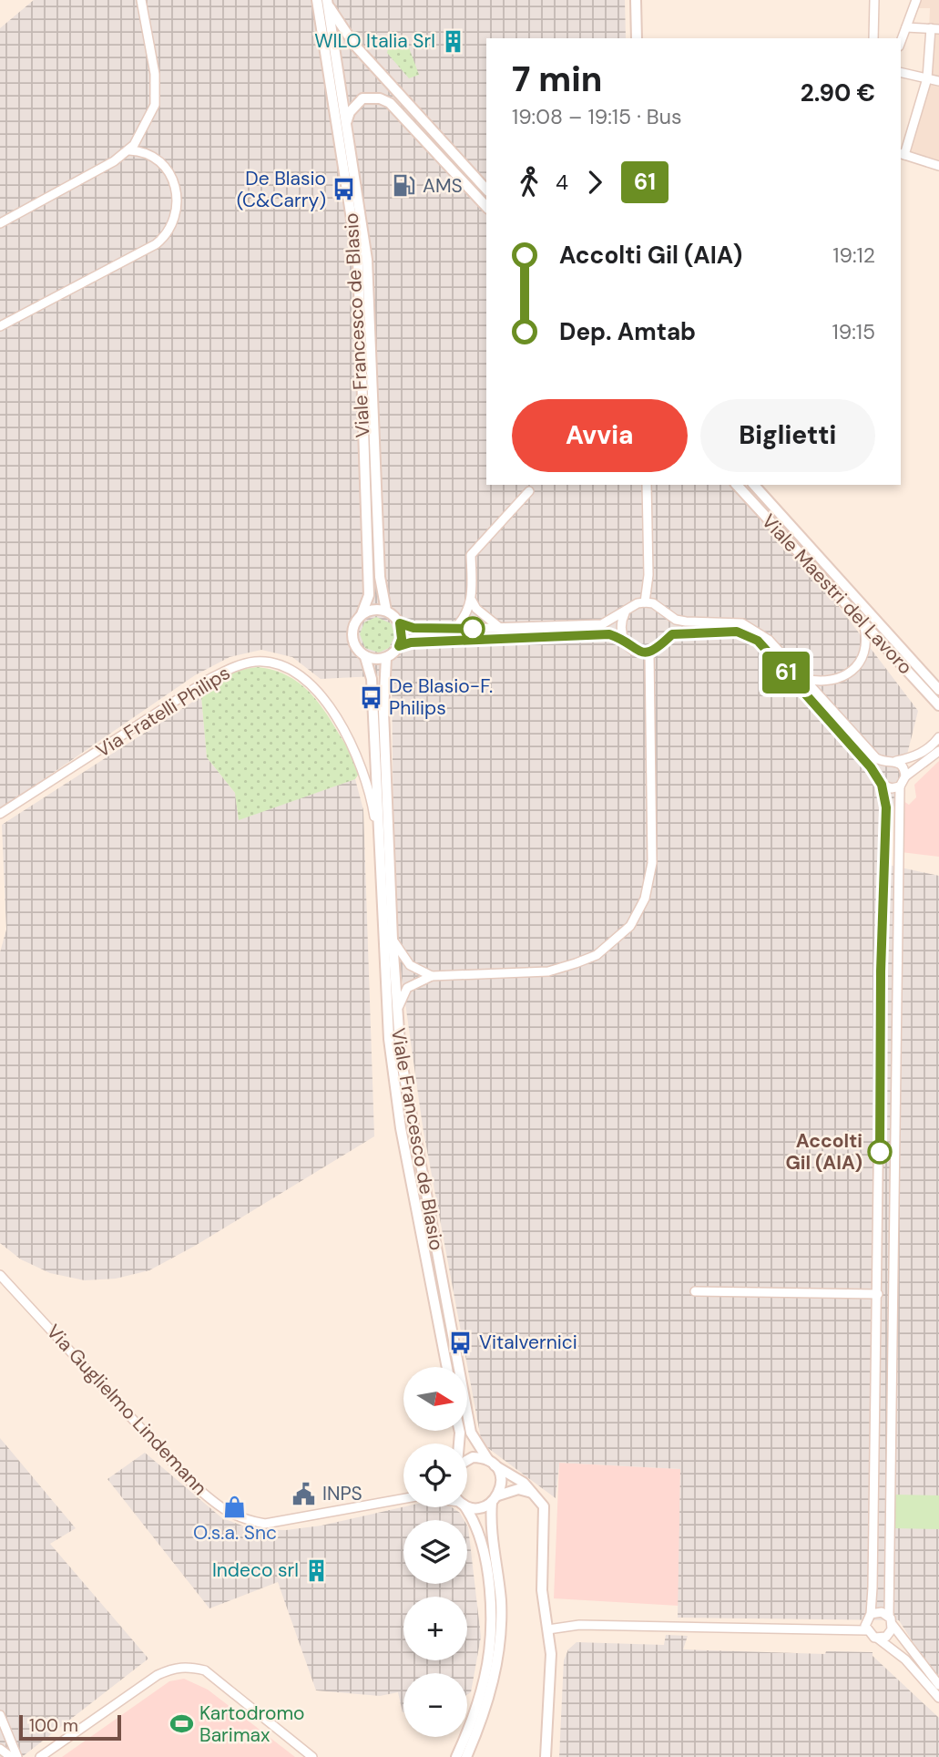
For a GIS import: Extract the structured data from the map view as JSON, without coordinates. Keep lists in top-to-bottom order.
{
  "streets": {
    "street": [
      "Viale Francesco de Blasio",
      "Viale Maestri del Lavoro",
      "Via Fratelli Philips",
      "Via Guglielmo Lindemann"
    ]
  },
  "crossings": [
    ["Viale Francesco de Blasio", "Via Fratelli Philips"]
  ],
  "places": {
    "building": ["WILO Italia Srl", "Indeco srl"],
    "fuel station": ["AMS"],
    "bus stop": ["De Blasio (C&Carry)", "De Blasio-F. Philips", "Vitalvernici"],
    "other": ["Accolti Gil (AIA)"],
    "public building": ["INPS"],
    "shop": ["O.s.a. Snc"],
    "sports": ["Kartodromo Barimax"]
  },
  "lines": ["bus line 61"],
  "scale_bar": "100 m",
  "north": "right",
  "page": {
    "on_map": "61",
    "heading": ["7 min", "19:08 – 19:15 · Bus", "2.90 €"],
    "legs": ["4", "61"],
    "list": [
      {
        "name": "Accolti Gil (AIA)",
        "value": "19:12"
      },
      {
        "name": "Dep. Amtab",
        "value": "19:15"
      }
    ],
    "buttons": ["Avvia", "Biglietti"],
    "map_buttons": ["+", "−"],
    "scale": "100 m"
  }
}
